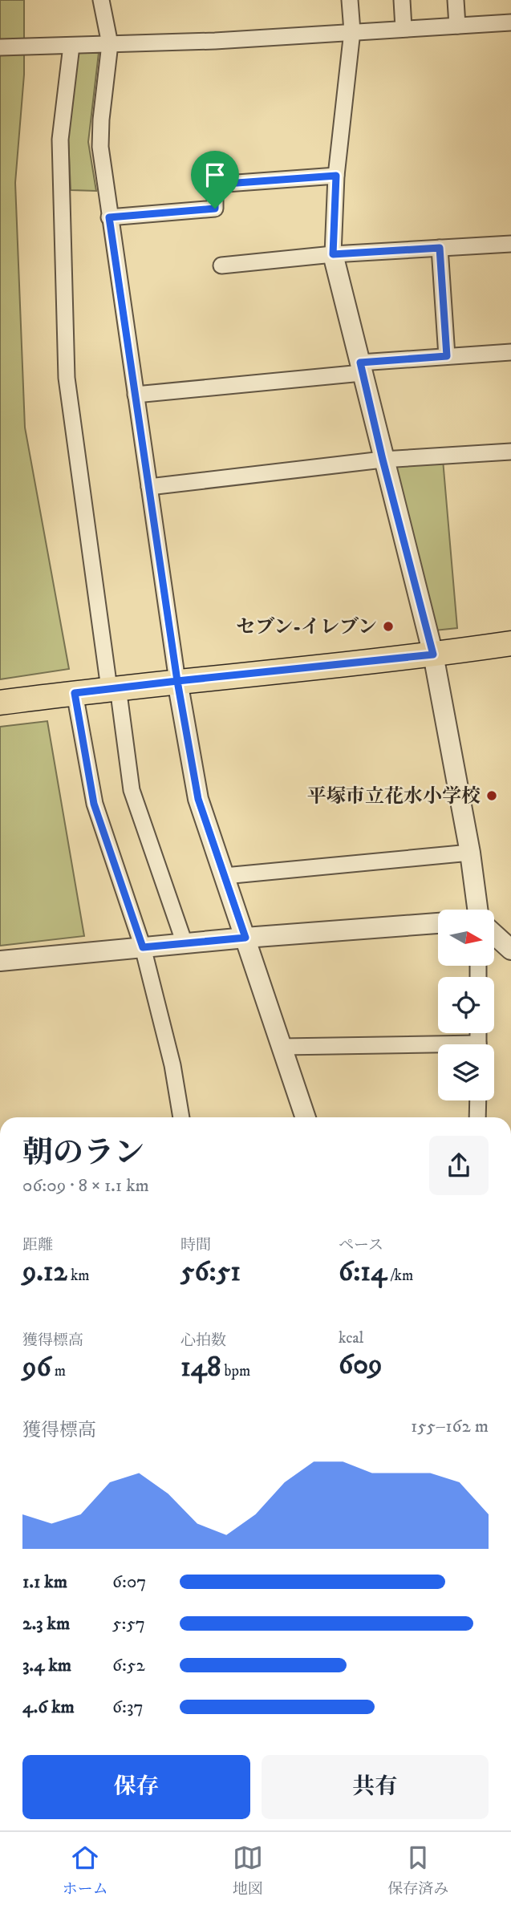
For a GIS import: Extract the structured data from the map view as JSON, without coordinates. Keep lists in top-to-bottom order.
{
  "places": ["セブン-イレブン", "平塚市立花水小学校"],
  "north": "right",
  "page": {
    "heading": ["朝のラン", "06:09 · 8 × 1.1 km"],
    "stats": [
      ["距離", "9.12 km"],
      ["時間", "56:51"],
      ["ペース", "6:14 /km"],
      ["獲得標高", "96 m"],
      ["心拍数", "148 bpm"],
      ["kcal", "609"]
    ],
    "chart": ["獲得標高", "155–162 m"],
    "list": [
      {
        "name": "1.1 km",
        "note": "6:07"
      },
      {
        "name": "2.3 km",
        "note": "5:57"
      },
      {
        "name": "3.4 km",
        "note": "6:52"
      },
      {
        "name": "4.6 km",
        "note": "6:37"
      }
    ],
    "buttons": ["保存", "共有"],
    "tabs": ["ホーム", "地図", "保存済み"]
  }
}
